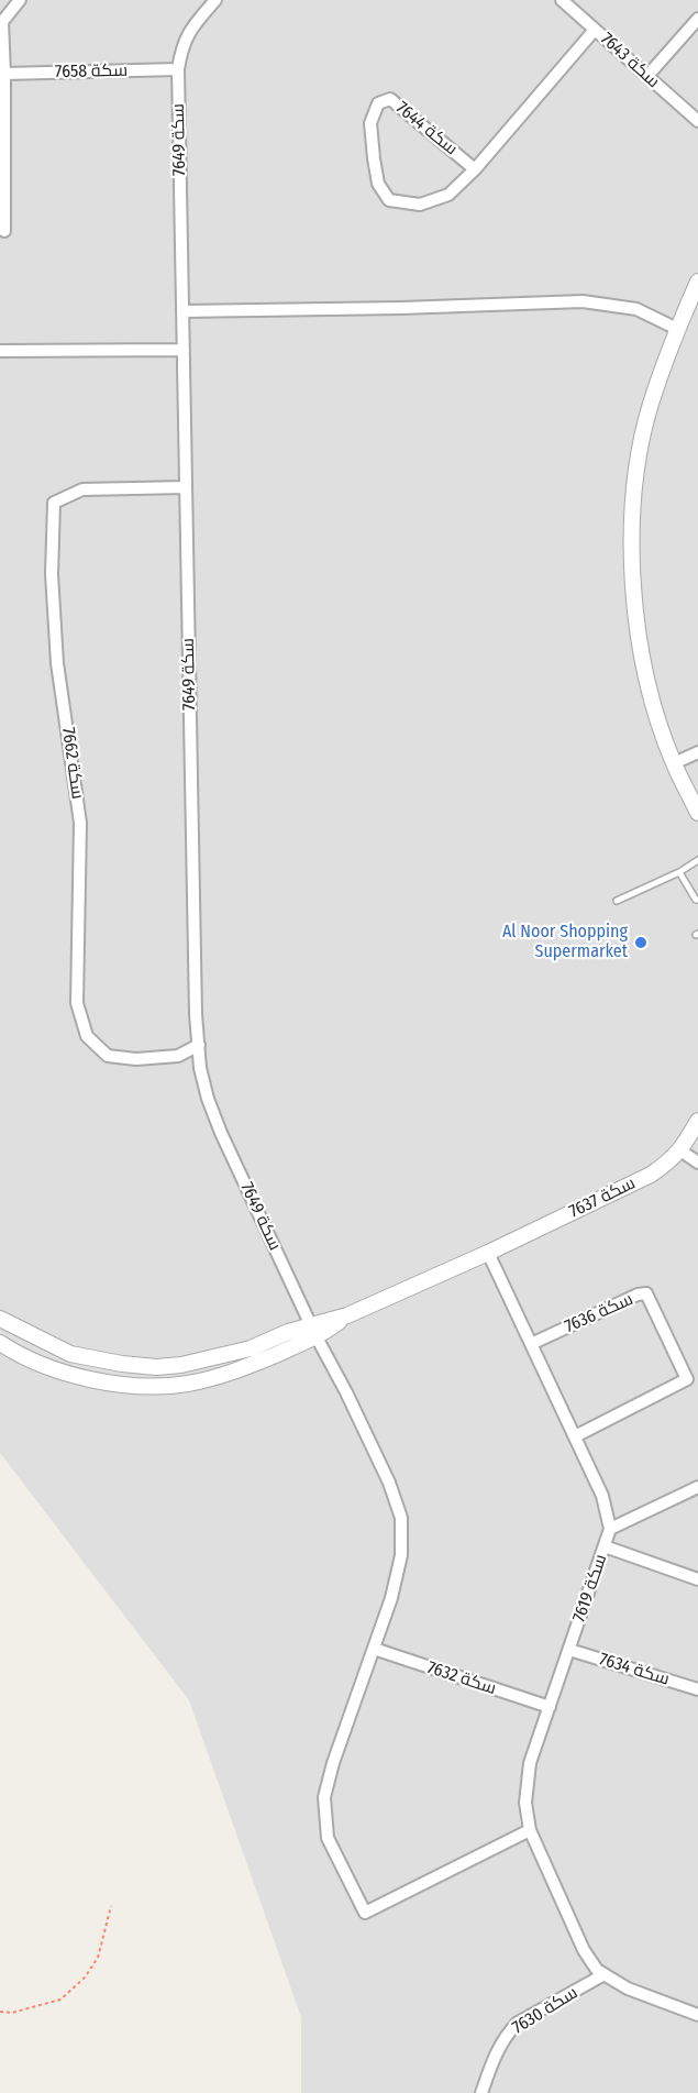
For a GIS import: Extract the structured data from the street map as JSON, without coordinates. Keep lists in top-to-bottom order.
{
  "streets": {
    "street": [
      "سكة 7643",
      "سكة 7658",
      "سكة 7644",
      "سكة 7649",
      "سكة 7662",
      "سكة 7637",
      "سكة 7636",
      "سكة 7619",
      "سكة 7634",
      "سكة 7632",
      "سكة 7630"
    ]
  },
  "crossings": [
    ["سكة 7643", "سكة 7644"],
    ["سكة 7658", "سكة 7649"],
    ["سكة 7649", "سكة 7662"],
    ["سكة 7649", "سكة 7619"],
    ["سكة 7649", "سكة 7632"],
    ["سكة 7619", "سكة 7634"],
    ["سكة 7619", "سكة 7632"],
    ["سكة 7619", "سكة 7630"]
  ],
  "places": ["Al Noor Shopping Supermarket"]
}
